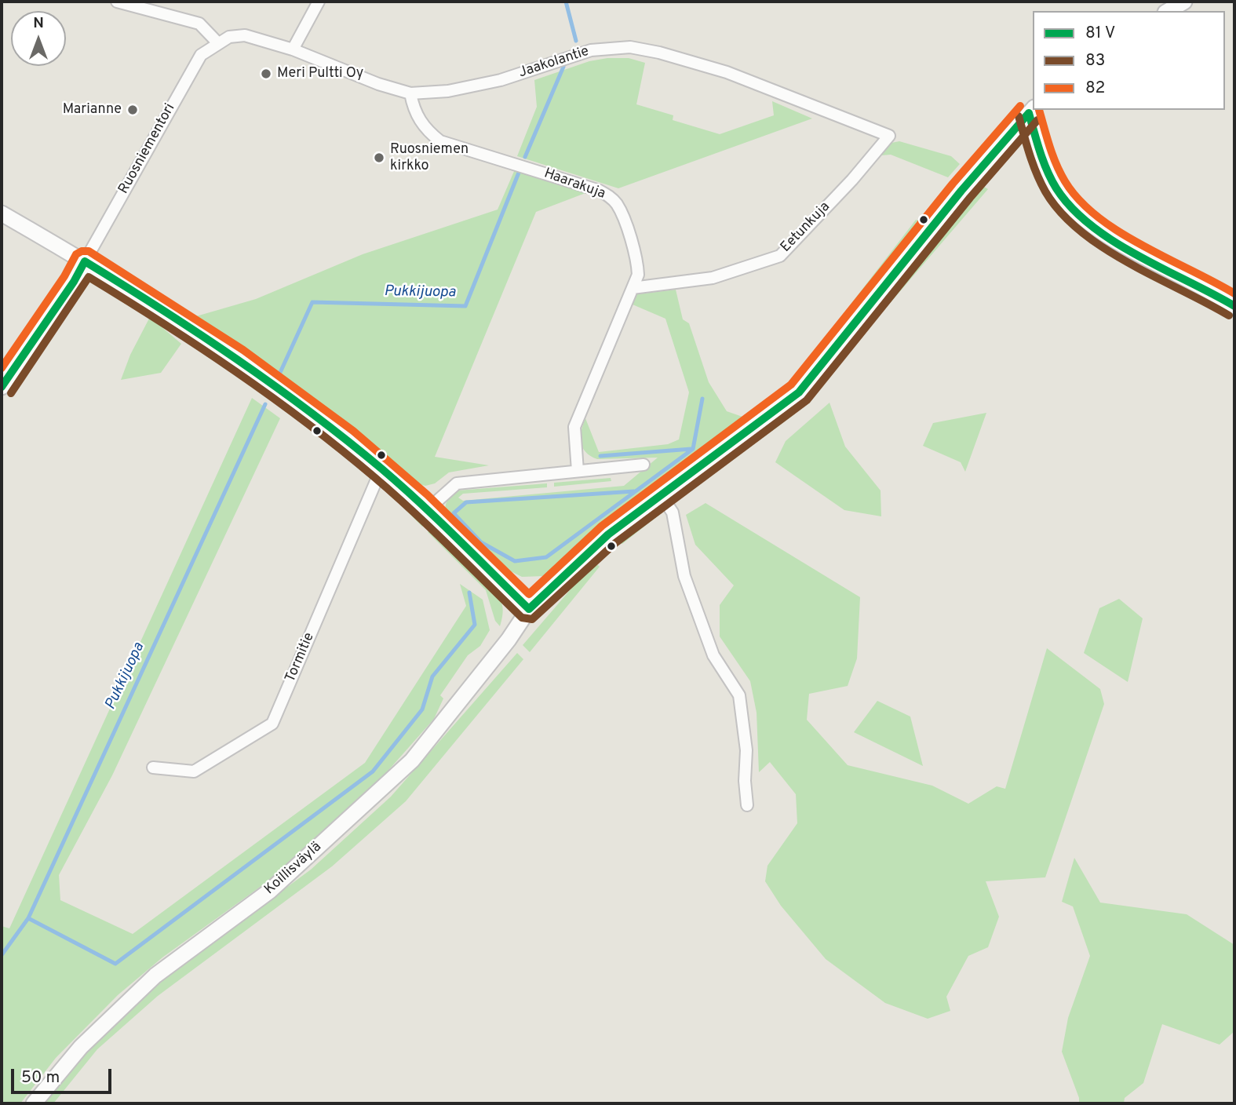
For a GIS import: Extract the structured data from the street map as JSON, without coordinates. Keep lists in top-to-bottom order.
{
  "streets": {
    "street": [
      "Jaakolantie",
      "Ruosniementori",
      "Haarakuja",
      "Eetunkuja",
      "Tormitie",
      "Koillisväylä"
    ]
  },
  "crossings": [
    ["Jaakolantie", "Ruosniementori"],
    ["Jaakolantie", "Haarakuja"],
    ["Jaakolantie", "Eetunkuja"],
    ["Haarakuja", "Eetunkuja"]
  ],
  "water": ["Pukkijuopa"],
  "places": ["Meri Pultti Oy", "Marianne", "Ruosniemen kirkko"],
  "lines": ["transit line 82", "transit line 83"],
  "legend": ["81 V", "83", "82"],
  "scale_bar": "50 m",
  "north": "top"
}
